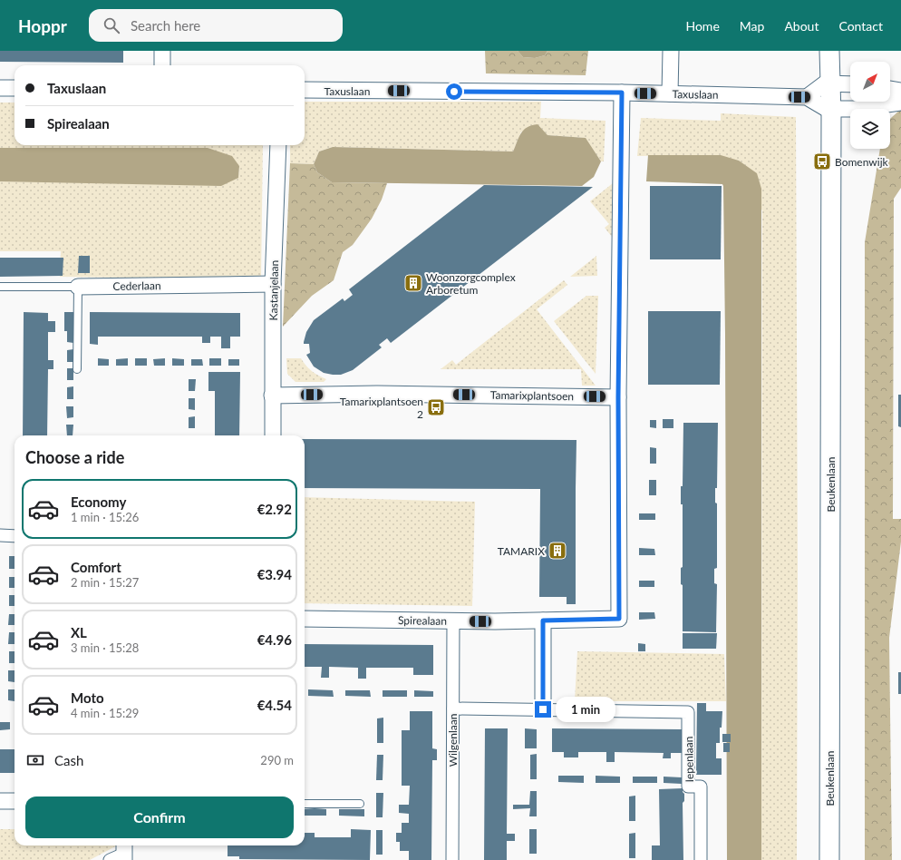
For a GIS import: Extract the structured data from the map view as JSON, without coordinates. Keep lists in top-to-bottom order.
{
  "streets": {
    "street": [
      "Taxuslaan",
      "Cederlaan",
      "Kastanjelaan",
      "Tamarixplantsoen",
      "Beukenlaan",
      "Spirealaan",
      "Wilgenlaan",
      "Iepenlaan"
    ]
  },
  "crossings": [
    ["Taxuslaan", "Beukenlaan"],
    ["Cederlaan", "Kastanjelaan"],
    ["Kastanjelaan", "Tamarixplantsoen"],
    ["Tamarixplantsoen", "Spirealaan"],
    ["Spirealaan", "Wilgenlaan"]
  ],
  "places": {
    "bus stop": ["Bomenwijk", "Tamarixplantsoen 2"],
    "building": ["Woonzorgcomplex Arboretum", "TAMARIX"]
  },
  "north": "top right",
  "page": {
    "header": "Hoppr",
    "search": "Search here",
    "nav": [
      "Home",
      "Map",
      "About",
      "Contact"
    ],
    "banner": ["Taxuslaan", "Spirealaan"],
    "heading": "Choose a ride",
    "list": [
      {
        "name": "Economy",
        "note": "1 min · 15:26",
        "value": "€2.92"
      },
      {
        "name": "Comfort",
        "note": "2 min · 15:27",
        "value": "€3.94"
      },
      {
        "name": "XL",
        "note": "3 min · 15:28",
        "value": "€4.96"
      },
      {
        "name": "Moto",
        "note": "4 min · 15:29",
        "value": "€4.54"
      }
    ],
    "bubble": "1 min",
    "pay": ["Cash", "290 m"],
    "buttons": "Confirm"
  }
}
